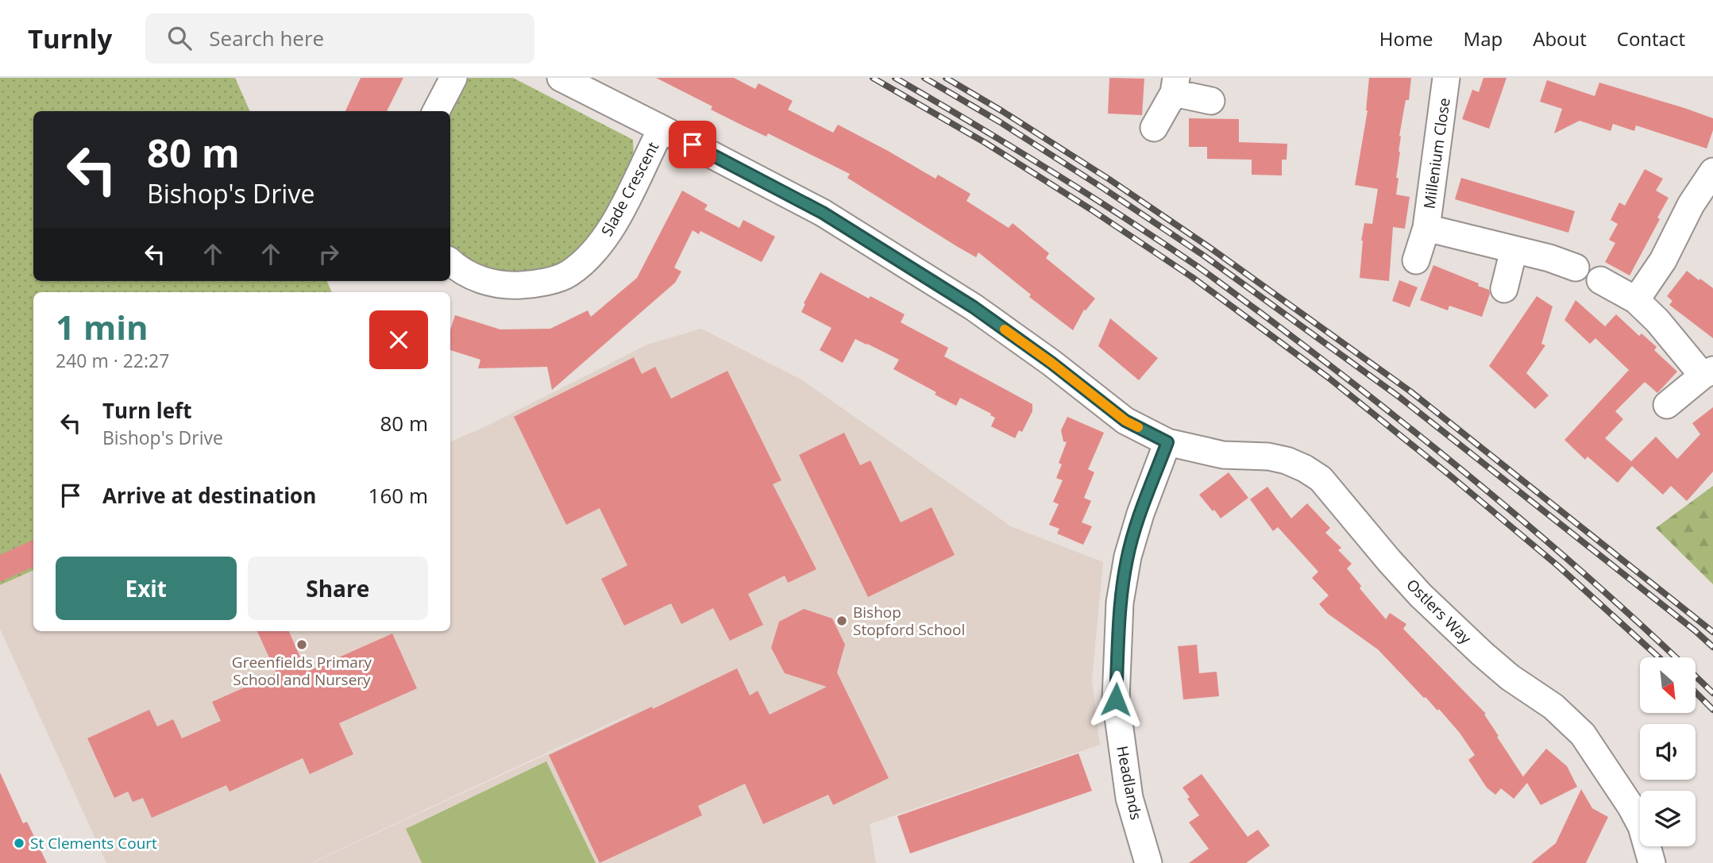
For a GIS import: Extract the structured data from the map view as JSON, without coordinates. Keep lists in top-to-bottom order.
{
  "streets": {
    "street": [
      "Millenium Close",
      "Slade Crescent",
      "Ostlers Way",
      "Headlands"
    ]
  },
  "crossings": [
    ["Slade Crescent", "Ostlers Way"],
    ["Ostlers Way", "Headlands"]
  ],
  "places": ["Bishop Stopford School", "Greenfields Primary School and Nursery", "St Clements Court"],
  "north": "bottom right",
  "page": {
    "header": "Turnly",
    "search": "Search here",
    "nav": [
      "Home",
      "Map",
      "About",
      "Contact"
    ],
    "turn": ["80 m", "Bishop's Drive"],
    "heading": ["1 min", "240 m · 22:27"],
    "list": [
      {
        "name": "Turn left",
        "note": "Bishop's Drive",
        "value": "80 m"
      },
      {
        "name": "Arrive at destination",
        "value": "160 m"
      }
    ],
    "buttons": ["Exit", "Share"]
  }
}
